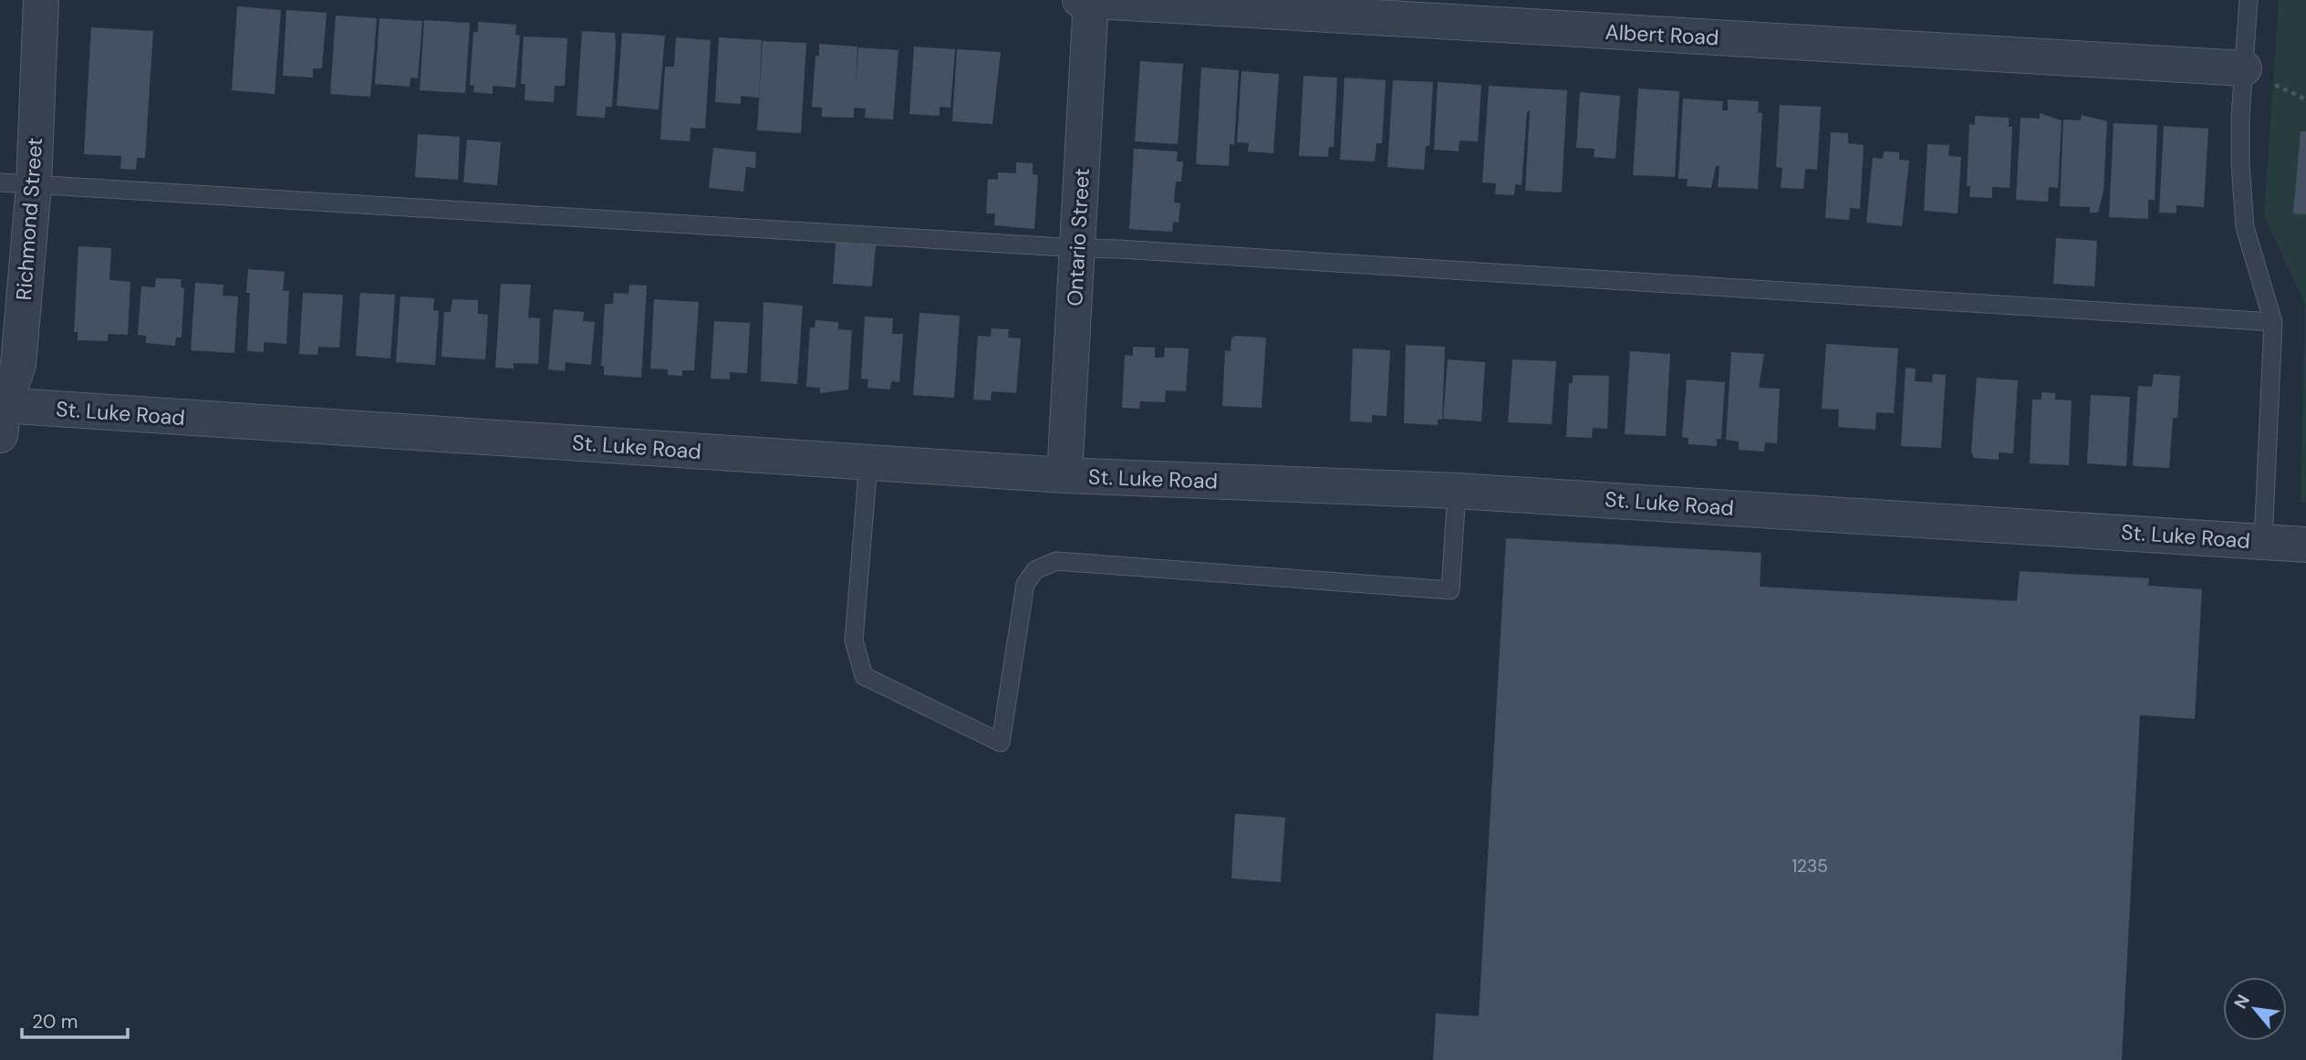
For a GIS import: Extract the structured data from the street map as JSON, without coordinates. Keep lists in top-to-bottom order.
{
  "streets": {
    "street": [
      "Albert Road",
      "Richmond Street",
      "Ontario Street",
      "St. Luke Road"
    ]
  },
  "crossings": [
    ["Albert Road", "Ontario Street"],
    ["Richmond Street", "St. Luke Road"],
    ["Ontario Street", "St. Luke Road"]
  ],
  "house_numbers": ["1235"],
  "scale_bar": "20 m",
  "north": "top left"
}
